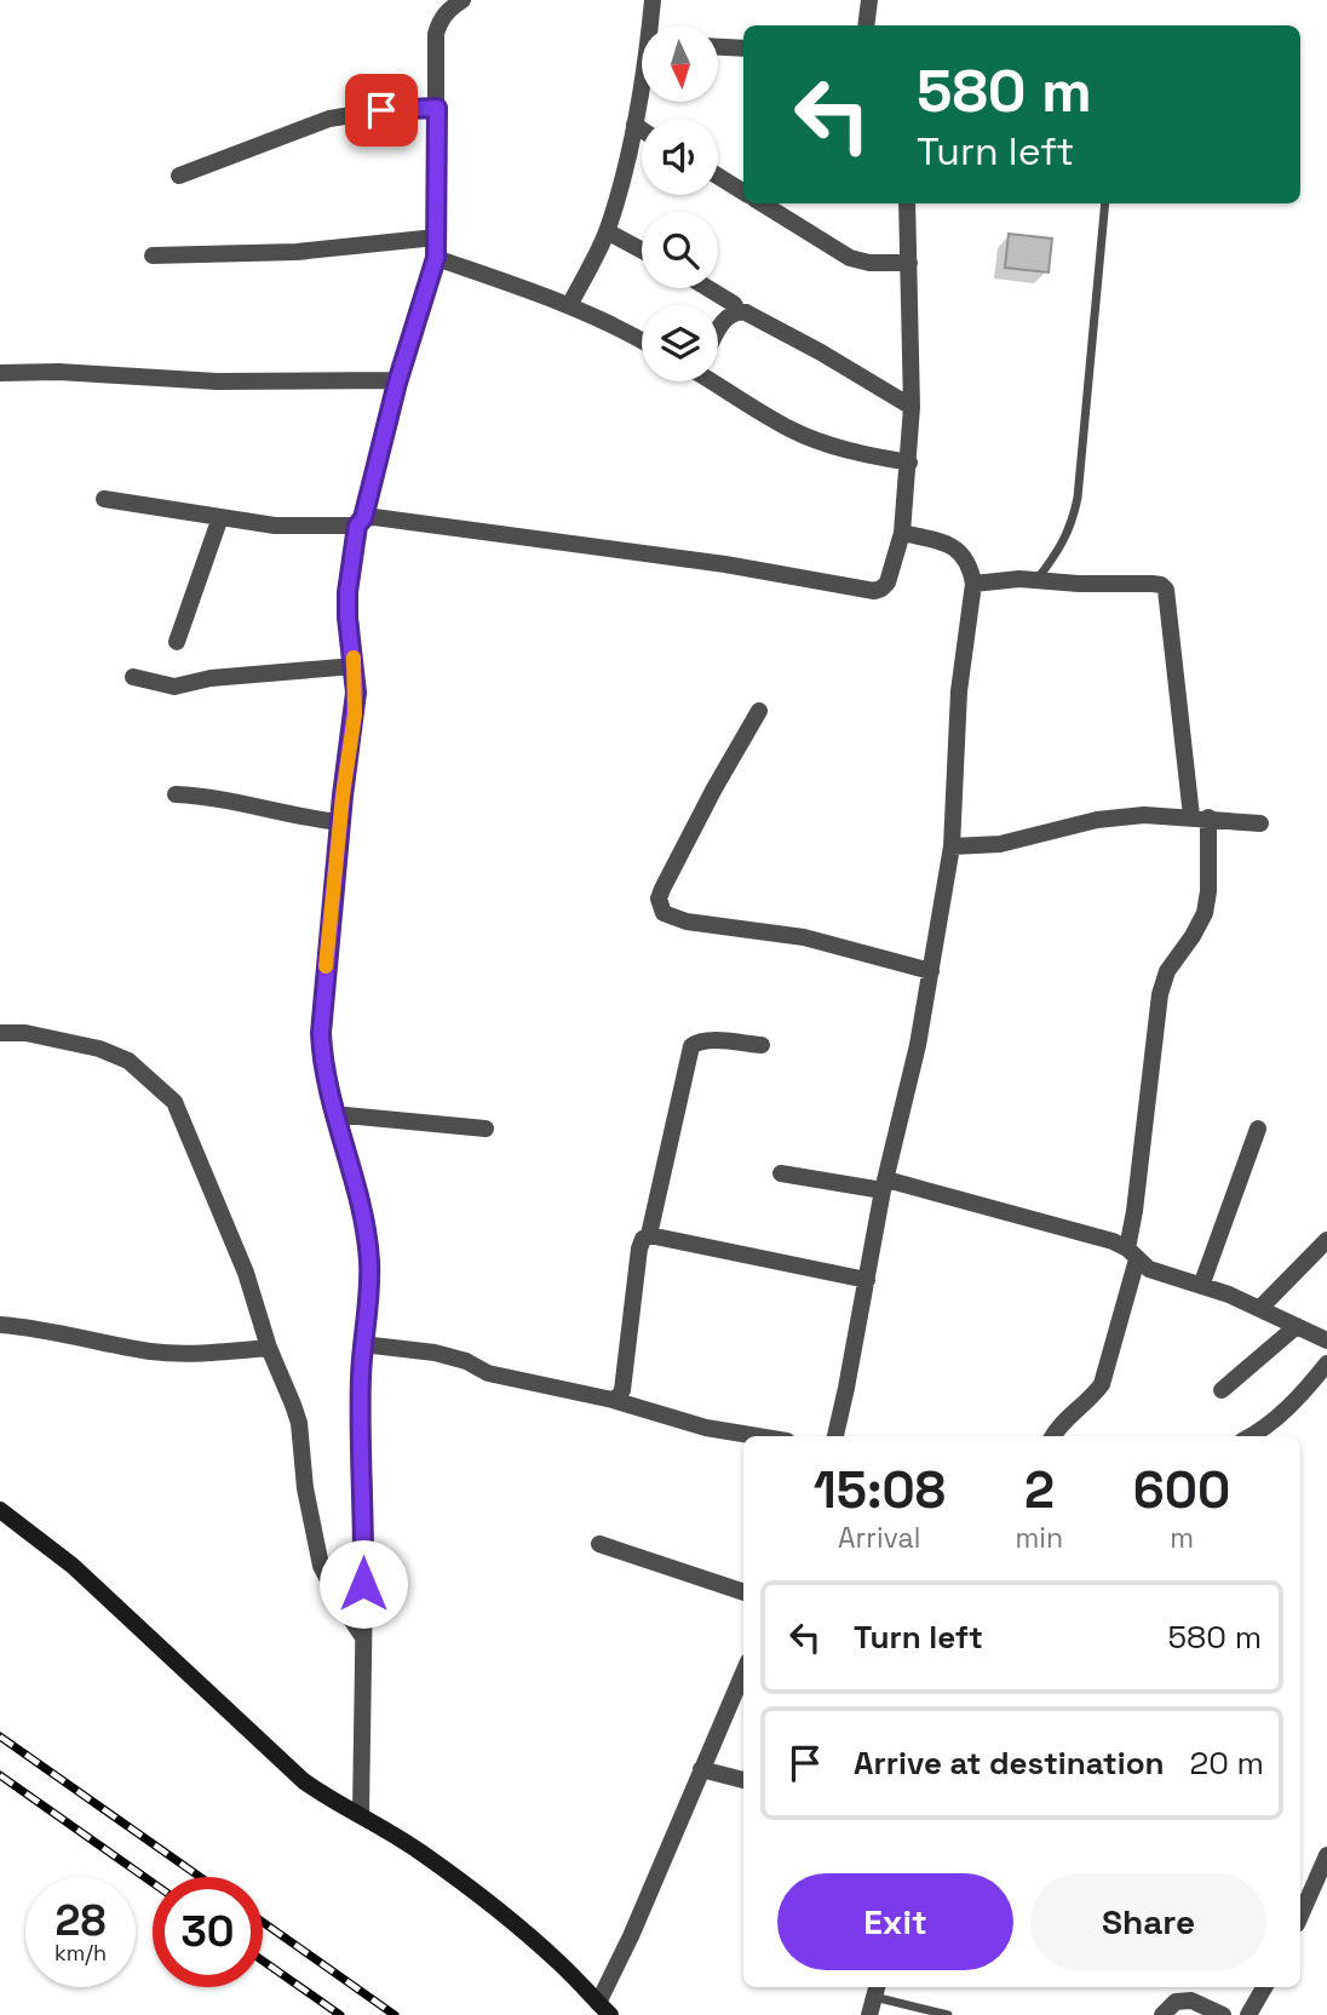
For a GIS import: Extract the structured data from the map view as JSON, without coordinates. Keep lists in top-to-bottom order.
{
  "north": "bottom",
  "page": {
    "turn": ["580 m", "Turn left"],
    "eta": [
      "15:08",
      "Arrival",
      "2",
      "min",
      "600",
      "m"
    ],
    "list": [
      {
        "name": "Turn left",
        "value": "580 m"
      },
      {
        "name": "Arrive at destination",
        "value": "20 m"
      }
    ],
    "buttons": ["Exit", "Share"],
    "speed": "28 km/h",
    "limit": "30"
  }
}
